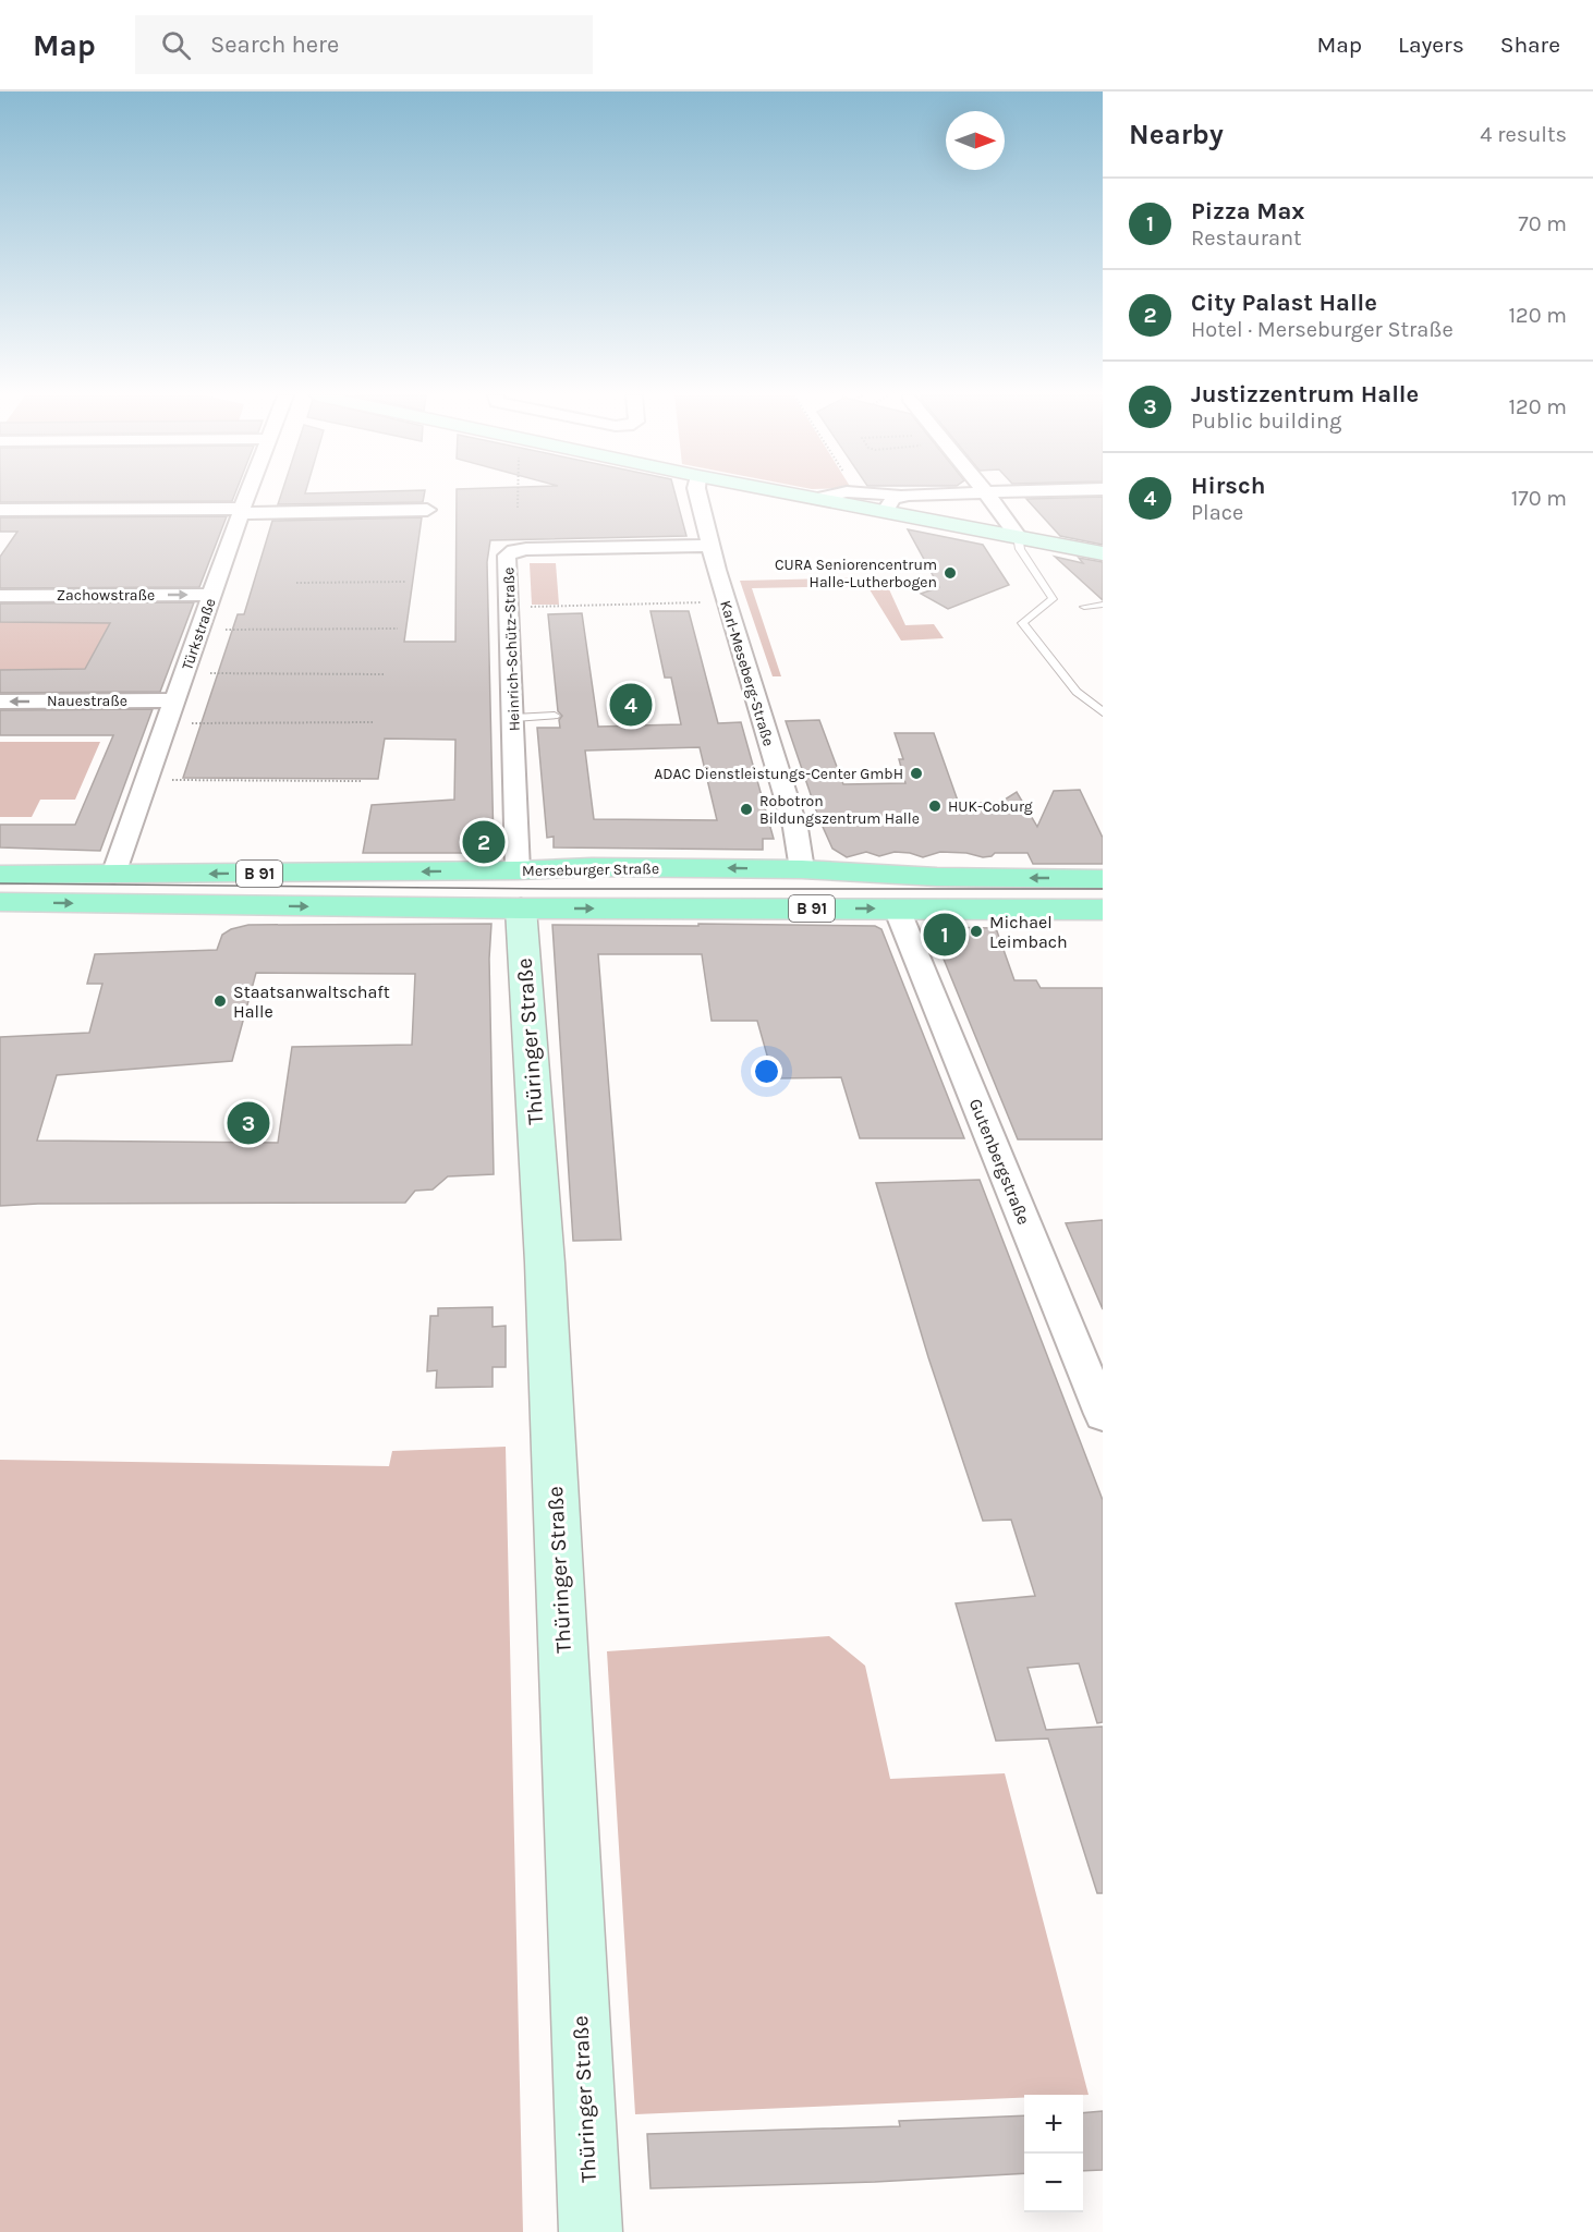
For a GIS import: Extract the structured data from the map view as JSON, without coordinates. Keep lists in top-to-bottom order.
{
  "streets": {
    "main road": ["Merseburger Straße", "B 91"],
    "street": [
      "Zachowstraße",
      "Türkstraße",
      "Heinrich-Schütz-Straße",
      "Karl-Meseberg-Straße",
      "Nauestraße",
      "Thüringer Straße",
      "Gutenbergstraße"
    ]
  },
  "crossings": [
    ["Zachowstraße", "Türkstraße"],
    ["Türkstraße", "Nauestraße"],
    ["Türkstraße", "Merseburger Straße"],
    ["Heinrich-Schütz-Straße", "Karl-Meseberg-Straße"],
    ["Heinrich-Schütz-Straße", "Merseburger Straße"],
    ["Karl-Meseberg-Straße", "Merseburger Straße"],
    ["B 91", "Thüringer Straße"],
    ["B 91", "Gutenbergstraße"]
  ],
  "places": [
    "CURA Seniorencentrum Halle-Lutherbogen",
    "ADAC Dienstleistungs-Center GmbH",
    "HUK-Coburg",
    "Robotron Bildungszentrum Halle",
    "Michael Leimbach",
    "Staatsanwaltschaft Halle"
  ],
  "north": "right",
  "page": {
    "header": "Map",
    "search": "Search here",
    "nav": ["Map", "Layers", "Share"],
    "heading": ["Nearby", "4 results"],
    "list": [
      {
        "mark": "1",
        "name": "Pizza Max",
        "note": "Restaurant",
        "value": "70 m"
      },
      {
        "mark": "2",
        "name": "City Palast Halle",
        "note": "Hotel · Merseburger Straße",
        "value": "120 m"
      },
      {
        "mark": "3",
        "name": "Justizzentrum Halle",
        "note": "Public building",
        "value": "120 m"
      },
      {
        "mark": "4",
        "name": "Hirsch",
        "note": "Place",
        "value": "170 m"
      }
    ],
    "pins": [
      "4",
      "2",
      "1",
      "3"
    ],
    "map_buttons": ["+", "−"]
  }
}
